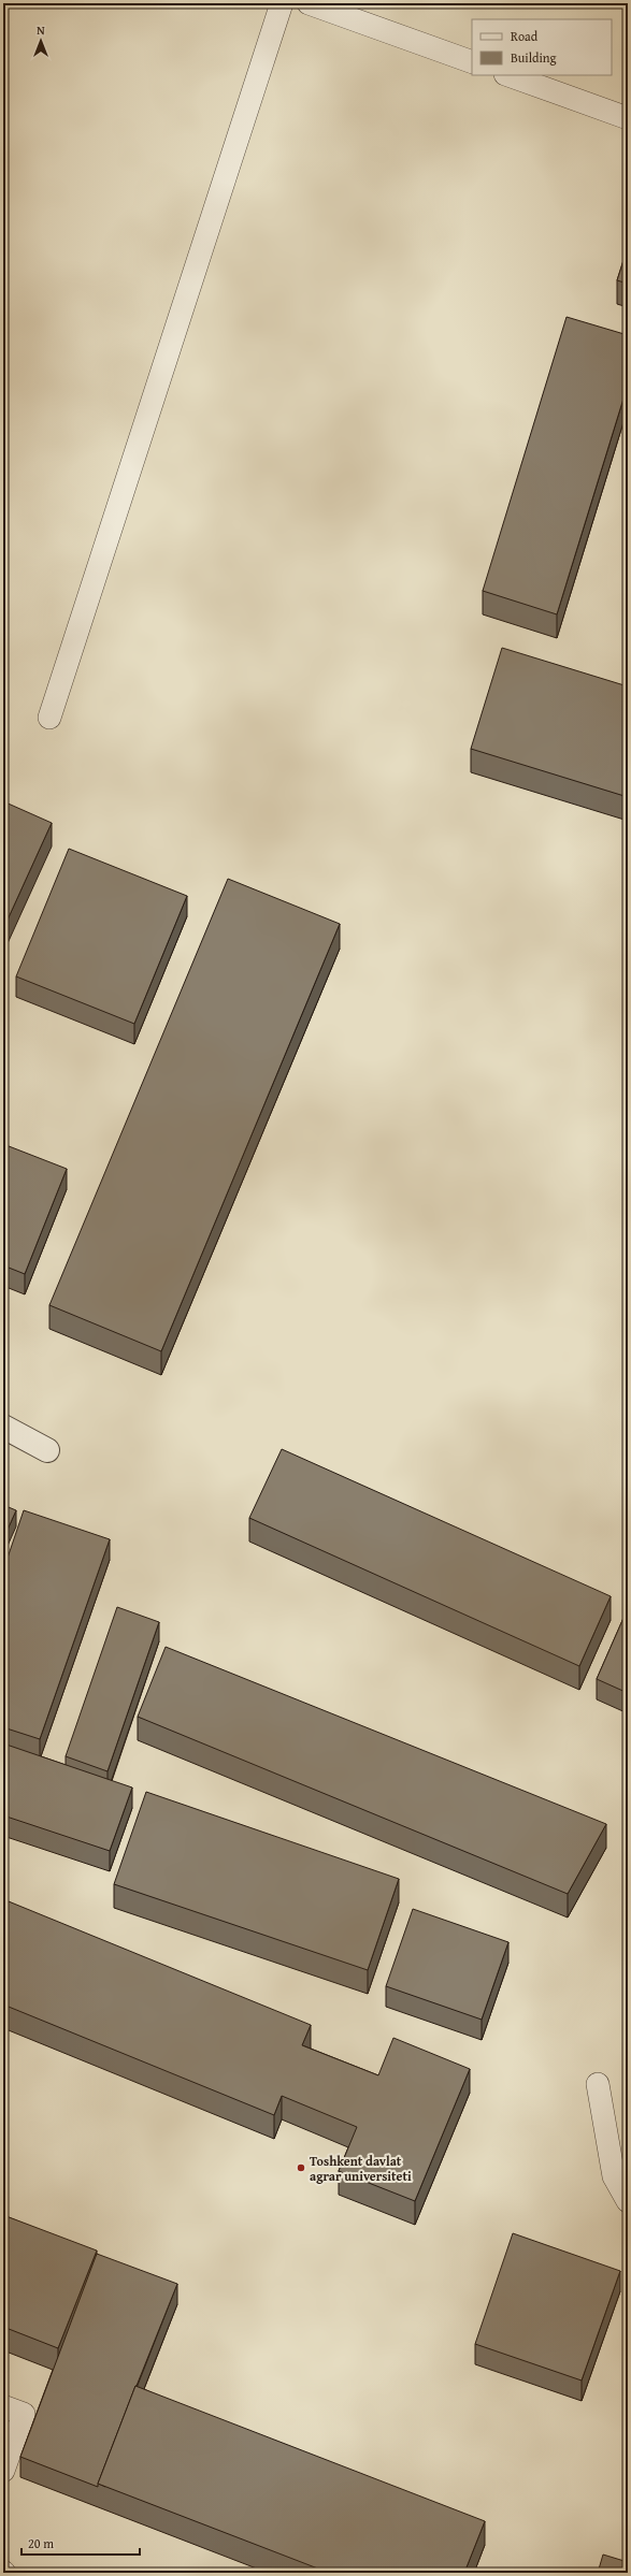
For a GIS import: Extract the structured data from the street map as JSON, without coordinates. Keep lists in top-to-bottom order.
{
  "places": ["Toshkent davlat agrar universiteti"],
  "legend": ["Road", "Building"],
  "scale_bar": "20 m",
  "north": "top"
}
